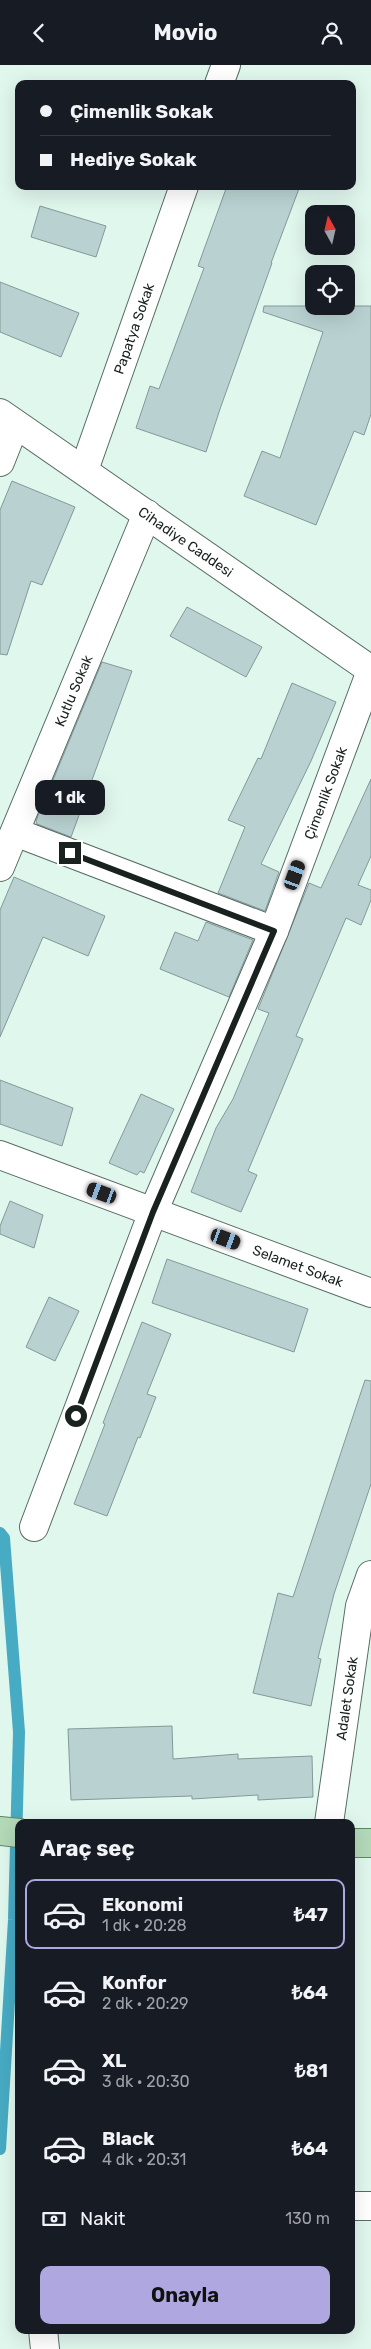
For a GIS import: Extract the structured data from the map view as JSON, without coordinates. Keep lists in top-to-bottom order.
{
  "streets": {
    "street": [
      "Papatya Sokak",
      "Cihadiye Caddesi",
      "Kutlu Sokak",
      "Çimenlik Sokak",
      "Selamet Sokak",
      "Adalet Sokak"
    ]
  },
  "crossings": [
    ["Papatya Sokak", "Cihadiye Caddesi"],
    ["Cihadiye Caddesi", "Kutlu Sokak"],
    ["Cihadiye Caddesi", "Çimenlik Sokak"],
    ["Çimenlik Sokak", "Selamet Sokak"]
  ],
  "north": "top",
  "page": {
    "header": "Movio",
    "banner": ["Çimenlik Sokak", "Hediye Sokak"],
    "bubble": "1 dk",
    "heading": "Araç seç",
    "list": [
      {
        "name": "Ekonomi",
        "note": "1 dk · 20:28",
        "value": "₺47"
      },
      {
        "name": "Konfor",
        "note": "2 dk · 20:29",
        "value": "₺64"
      },
      {
        "name": "XL",
        "note": "3 dk · 20:30",
        "value": "₺81"
      },
      {
        "name": "Black",
        "note": "4 dk · 20:31",
        "value": "₺64"
      }
    ],
    "pay": ["Nakit", "130 m"],
    "buttons": "Onayla"
  }
}
